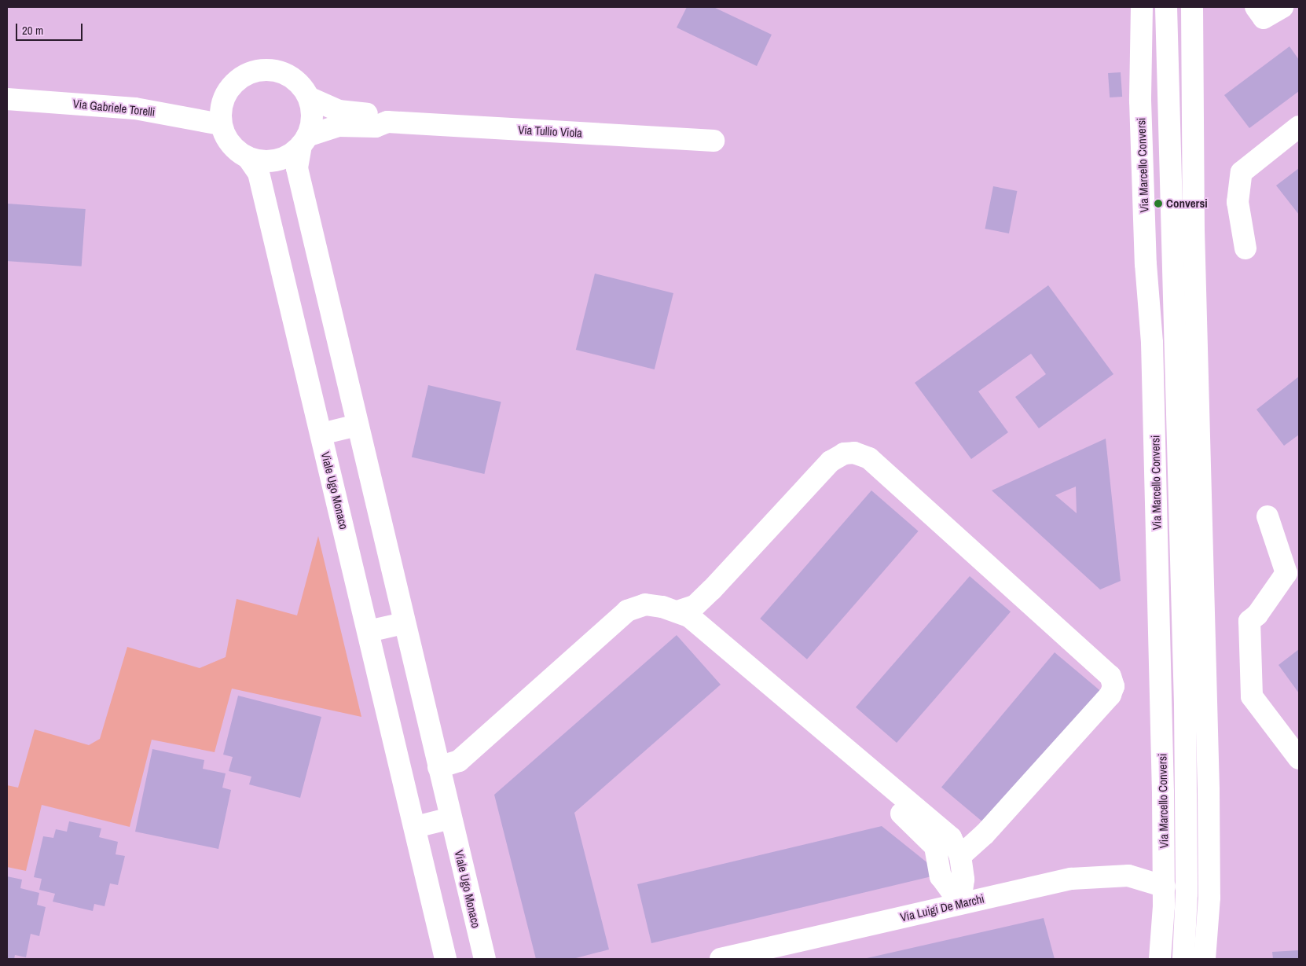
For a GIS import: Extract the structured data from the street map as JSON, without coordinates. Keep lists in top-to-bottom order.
{
  "streets": {
    "street": [
      "Via Gabriele Torelli",
      "Via Tullio Viola",
      "Via Marcello Conversi",
      "Viale Ugo Monaco",
      "Via Luigi De Marchi"
    ]
  },
  "crossings": [
    ["Via Gabriele Torelli", "Via Tullio Viola"],
    ["Via Gabriele Torelli", "Viale Ugo Monaco"],
    ["Via Tullio Viola", "Viale Ugo Monaco"],
    ["Via Marcello Conversi", "Via Luigi De Marchi"]
  ],
  "places": ["Conversi"],
  "scale_bar": "20 m"
}
